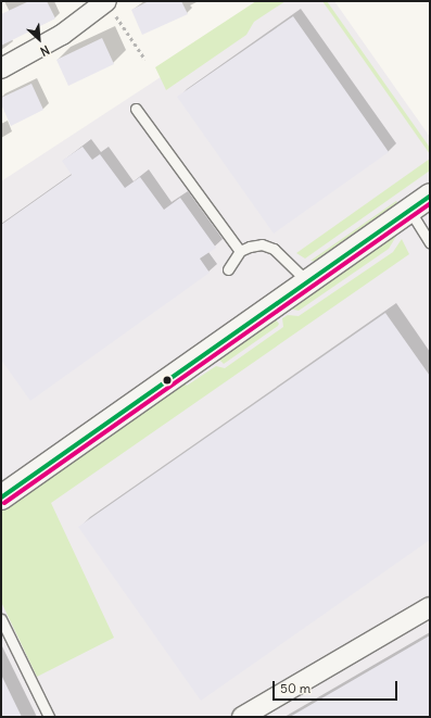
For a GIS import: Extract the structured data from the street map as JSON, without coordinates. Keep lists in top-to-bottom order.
{
  "scale_bar": "50 m",
  "north": "bottom right"
}
